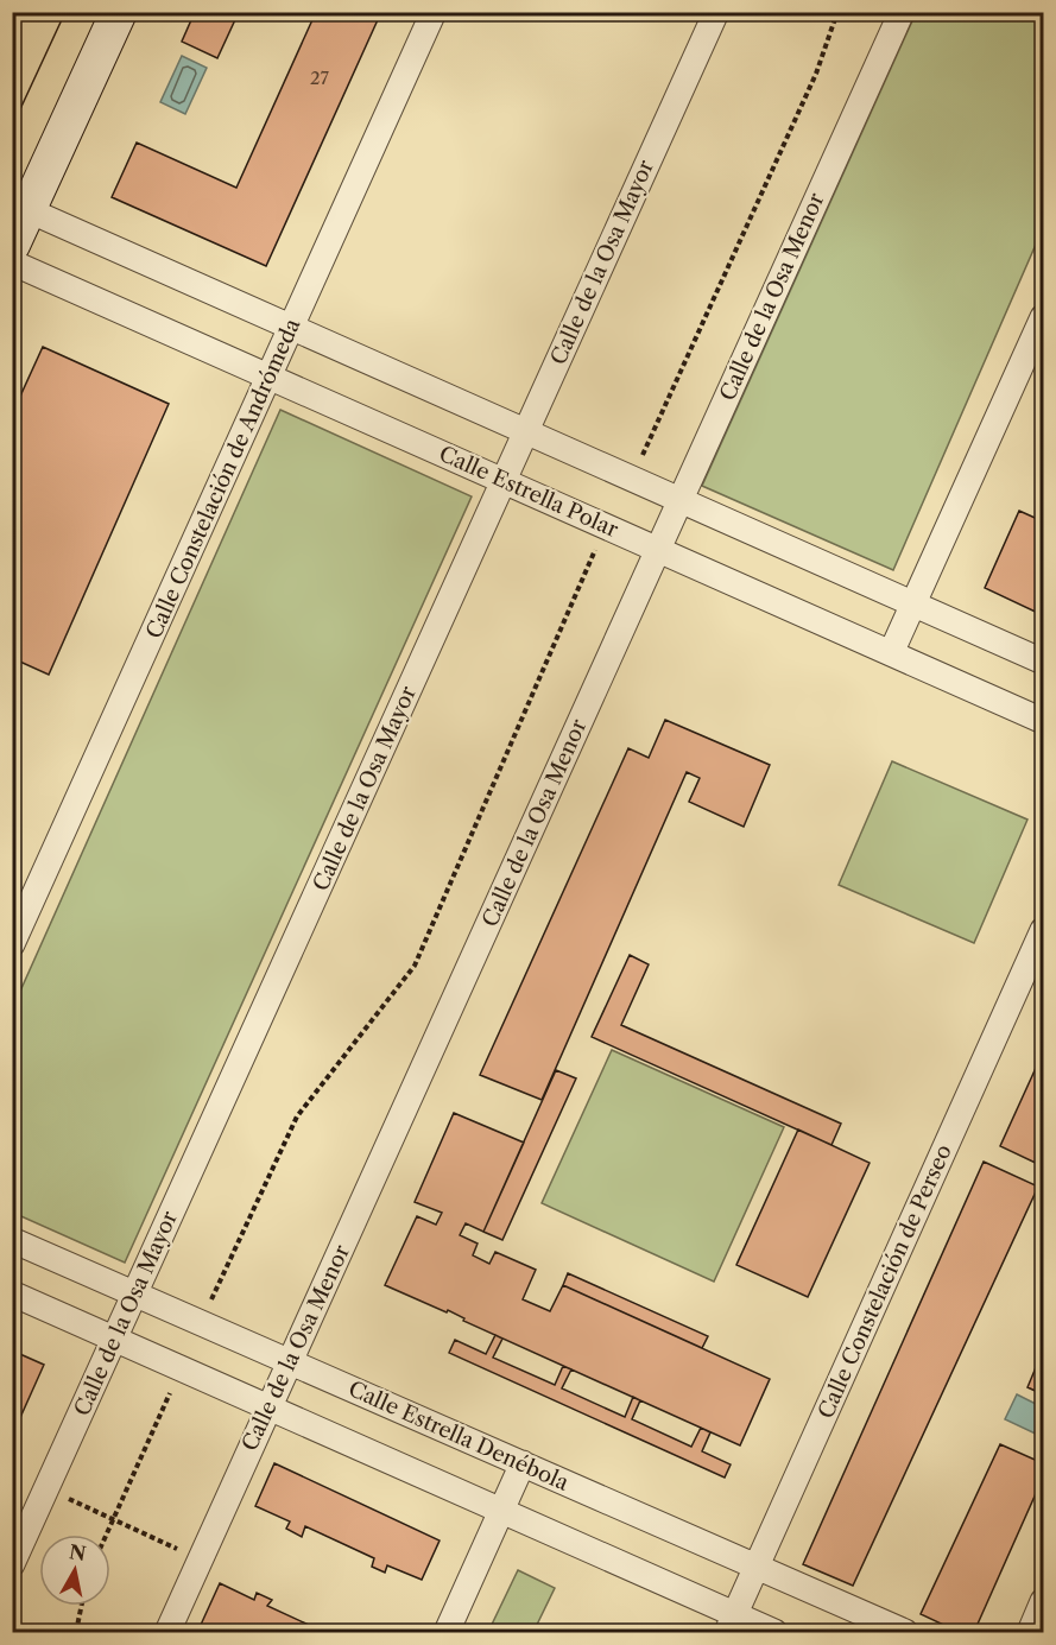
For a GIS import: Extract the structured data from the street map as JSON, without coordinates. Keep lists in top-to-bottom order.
{
  "streets": {
    "street": [
      "Calle de la Osa Mayor",
      "Calle de la Osa Menor",
      "Calle Constelación de Andrómeda",
      "Calle Estrella Polar",
      "Calle Constelación de Perseo",
      "Calle Estrella Denébola"
    ]
  },
  "crossings": [
    ["Calle de la Osa Mayor", "Calle Estrella Polar"],
    ["Calle de la Osa Mayor", "Calle Estrella Denébola"],
    ["Calle de la Osa Menor", "Calle Estrella Polar"],
    ["Calle de la Osa Menor", "Calle Estrella Denébola"],
    ["Calle Constelación de Andrómeda", "Calle Estrella Polar"],
    ["Calle Constelación de Perseo", "Calle Estrella Denébola"]
  ],
  "house_numbers": ["27"],
  "north": "top"
}
